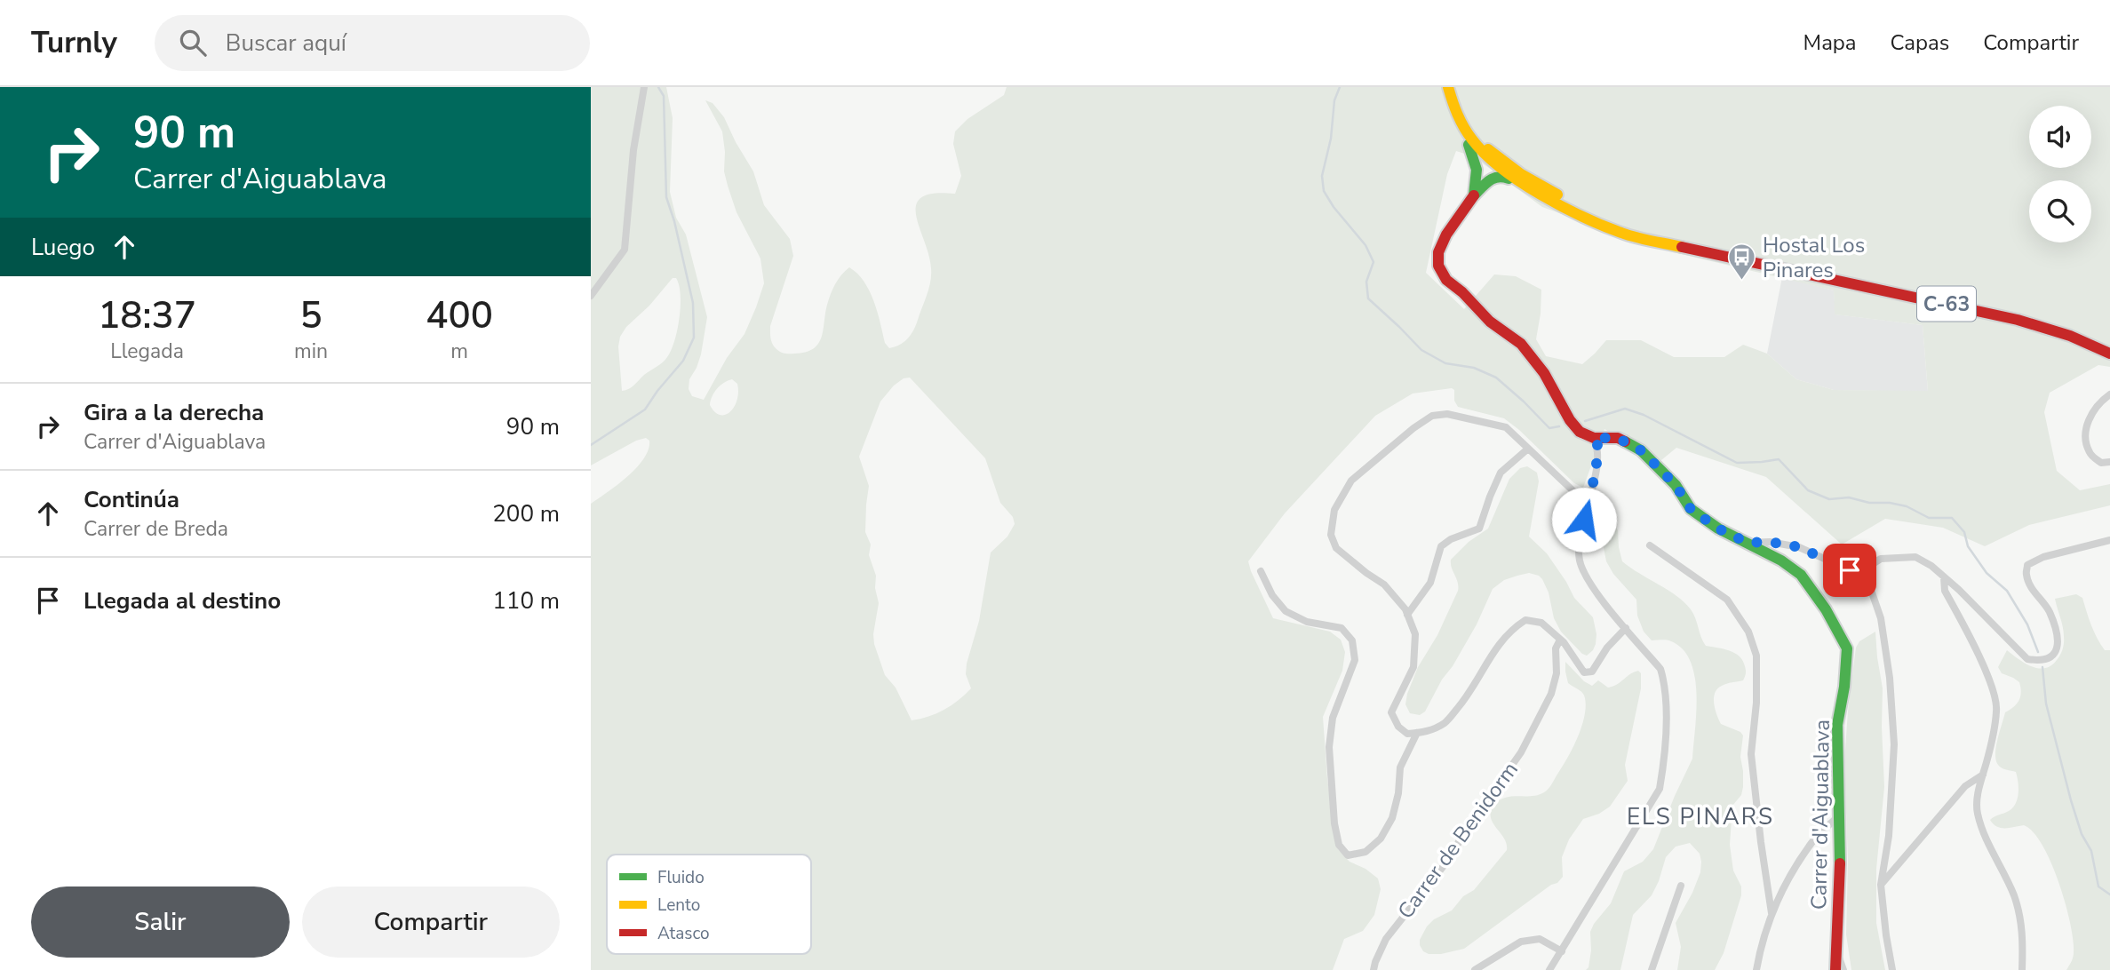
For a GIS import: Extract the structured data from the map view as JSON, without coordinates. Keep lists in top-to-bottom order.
{
  "streets": {
    "main road": ["C-63", "Carrer d'Aiguablava"],
    "street": ["Carrer de Benidorm"]
  },
  "districts": ["ELS PINARS"],
  "places": {
    "bus stop": ["Hostal Los Pinares"]
  },
  "legend": ["Fluido", "Lento", "Atasco"],
  "page": {
    "header": "Turnly",
    "search": "Buscar aquí",
    "nav": ["Mapa", "Capas", "Compartir"],
    "turn": ["90 m", "Carrer d'Aiguablava"],
    "then": "Luego",
    "eta": [
      "18:37",
      "Llegada",
      "5",
      "min",
      "400",
      "m"
    ],
    "list": [
      {
        "name": "Gira a la derecha",
        "note": "Carrer d'Aiguablava",
        "value": "90 m"
      },
      {
        "name": "Continúa",
        "note": "Carrer de Breda",
        "value": "200 m"
      },
      {
        "name": "Llegada al destino",
        "value": "110 m"
      }
    ],
    "buttons": ["Salir", "Compartir"]
  }
}
